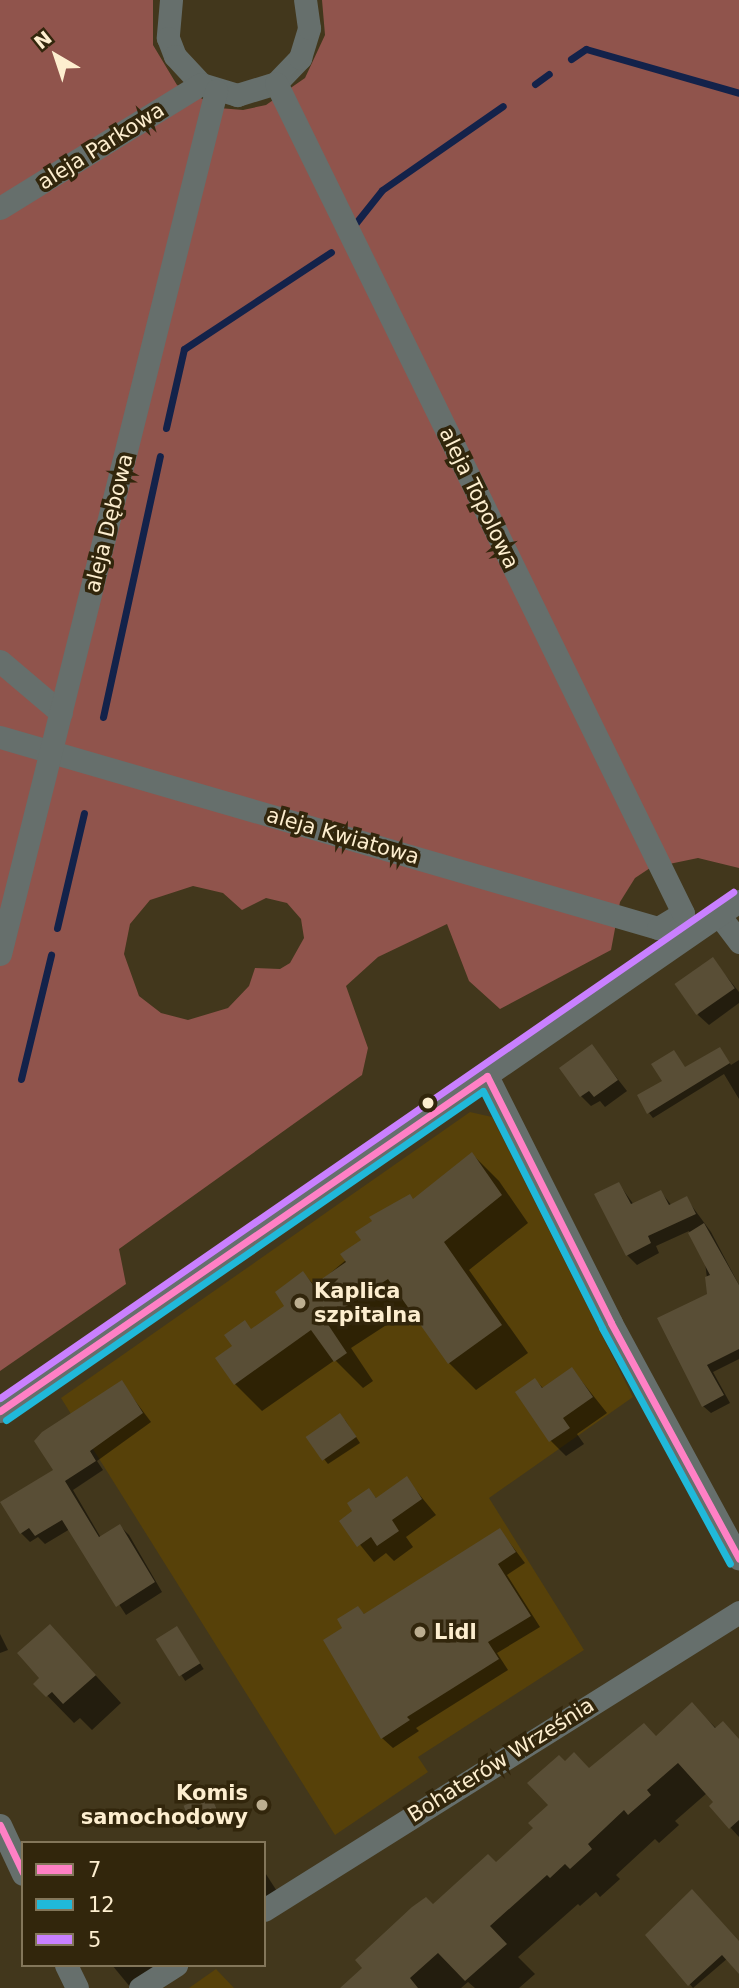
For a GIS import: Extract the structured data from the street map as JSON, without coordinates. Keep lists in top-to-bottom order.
{
  "streets": {
    "street": [
      "aleja Parkowa",
      "aleja Topolowa",
      "aleja Dębowa",
      "aleja Kwiatowa",
      "Bohaterów Września"
    ]
  },
  "crossings": [
    ["aleja Parkowa", "aleja Dębowa"],
    ["aleja Topolowa", "aleja Kwiatowa"],
    ["aleja Dębowa", "aleja Kwiatowa"]
  ],
  "places": ["Kaplica szpitalna", "Lidl", "Komis samochodowy"],
  "lines": ["transit line 5", "transit line 7", "transit line 12"],
  "legend": ["7", "12", "5"],
  "north": "top left"
}
